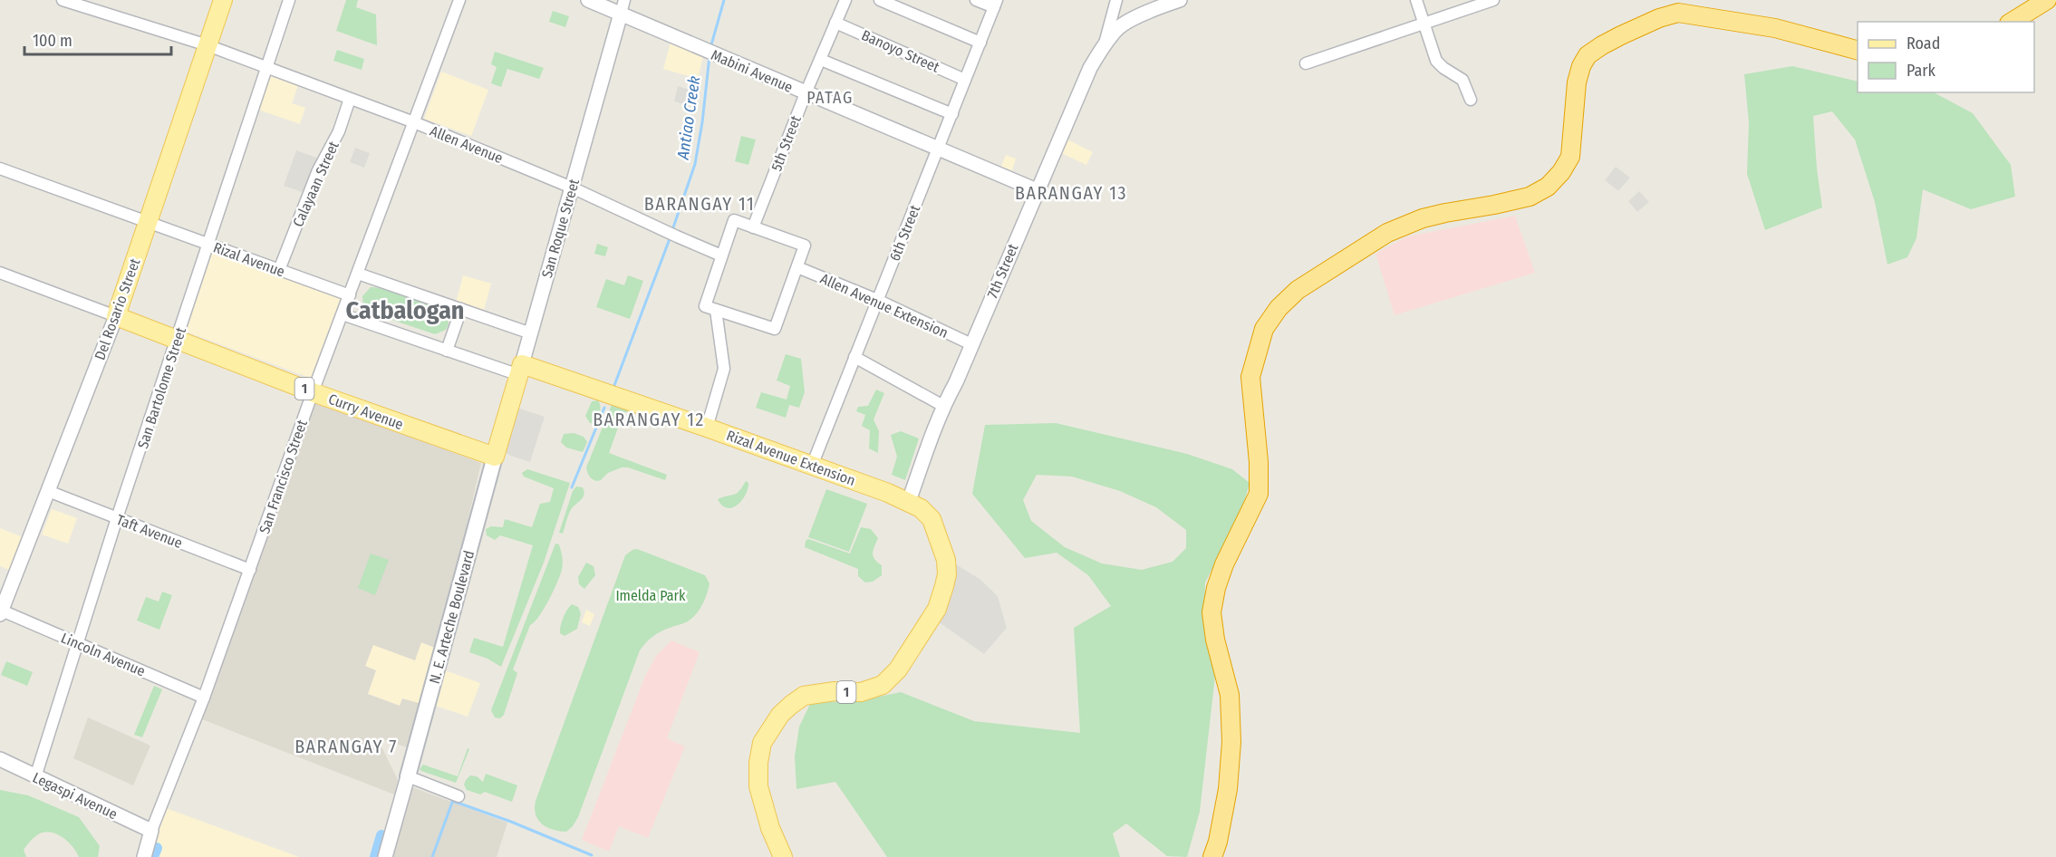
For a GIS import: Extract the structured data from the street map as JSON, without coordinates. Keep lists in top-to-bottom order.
{
  "streets": {
    "main road": [
      "San Roque Street",
      "Del Rosario Street",
      "1",
      "Curry Avenue",
      "Rizal Avenue Extension",
      "N. E. Arteche Boulevard"
    ],
    "street": [
      "Banoyo Street",
      "Mabini Avenue",
      "5th Street",
      "Allen Avenue",
      "Calayaan Street",
      "6th Street",
      "Rizal Avenue",
      "7th Street",
      "Allen Avenue Extension",
      "San Bartolome Street",
      "San Francisco Street",
      "Taft Avenue",
      "Lincoln Avenue",
      "Legaspi Avenue"
    ]
  },
  "crossings": [
    ["Banoyo Street", "5th Street"],
    ["Banoyo Street", "6th Street"],
    ["Mabini Avenue", "5th Street"],
    ["Mabini Avenue", "San Roque Street"],
    ["Mabini Avenue", "6th Street"],
    ["Mabini Avenue", "7th Street"],
    ["Allen Avenue", "Calayaan Street"],
    ["Allen Avenue", "San Roque Street"],
    ["Allen Avenue", "Del Rosario Street"],
    ["Allen Avenue", "San Bartolome Street"],
    ["Allen Avenue", "San Francisco Street"],
    ["Calayaan Street", "Rizal Avenue"],
    ["San Roque Street", "Curry Avenue"],
    ["San Roque Street", "Rizal Avenue Extension"],
    ["San Roque Street", "N. E. Arteche Boulevard"],
    ["6th Street", "Allen Avenue Extension"],
    ["6th Street", "Rizal Avenue Extension"],
    ["Rizal Avenue", "Del Rosario Street"],
    ["Rizal Avenue", "San Bartolome Street"],
    ["Rizal Avenue", "San Francisco Street"],
    ["7th Street", "Allen Avenue Extension"],
    ["7th Street", "Rizal Avenue Extension"],
    ["Del Rosario Street", "Curry Avenue"],
    ["Del Rosario Street", "Taft Avenue"],
    ["Del Rosario Street", "Lincoln Avenue"],
    ["San Bartolome Street", "Curry Avenue"],
    ["San Bartolome Street", "Taft Avenue"],
    ["San Bartolome Street", "Lincoln Avenue"],
    ["San Bartolome Street", "Legaspi Avenue"],
    ["Curry Avenue", "San Francisco Street"],
    ["Curry Avenue", "N. E. Arteche Boulevard"],
    ["San Francisco Street", "Taft Avenue"],
    ["San Francisco Street", "Lincoln Avenue"],
    ["San Francisco Street", "Legaspi Avenue"]
  ],
  "districts": [
    "PATAG",
    "BARANGAY 13",
    "BARANGAY 11",
    "Catbalogan",
    "BARANGAY 12",
    "BARANGAY 7"
  ],
  "water": ["Antiao Creek"],
  "parks": ["Imelda Park"],
  "legend": ["Road", "Park"],
  "scale_bar": "100 m"
}
